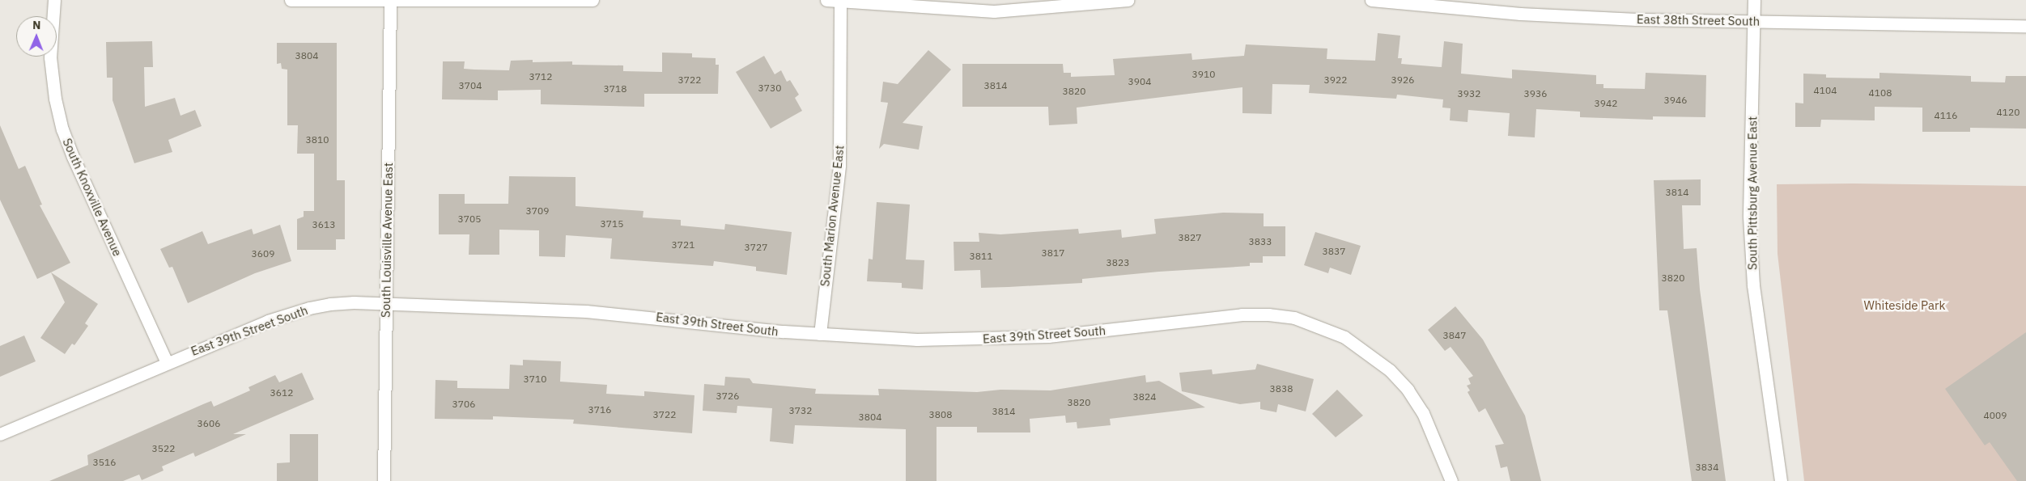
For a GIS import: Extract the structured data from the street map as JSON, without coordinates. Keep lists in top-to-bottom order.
{
  "streets": {
    "street": [
      "East 38th Street South",
      "South Pittsburg Avenue East",
      "South Knoxville Avenue",
      "South Marion Avenue East",
      "South Louisville Avenue East",
      "East 39th Street South"
    ]
  },
  "crossings": [
    ["East 38th Street South", "South Pittsburg Avenue East"],
    ["South Knoxville Avenue", "East 39th Street South"],
    ["South Marion Avenue East", "East 39th Street South"],
    ["South Louisville Avenue East", "East 39th Street South"]
  ],
  "parks": ["Whiteside Park"],
  "house_numbers": [
    "3804",
    "3910",
    "3712",
    "3722",
    "3922",
    "3926",
    "3904",
    "3704",
    "3814",
    "3730",
    "3718",
    "4104",
    "3820",
    "4108",
    "3932",
    "3936",
    "3946",
    "3942",
    "4120",
    "4116",
    "3810",
    "3814",
    "3709",
    "3705",
    "3715",
    "3613",
    "3827",
    "3833",
    "3721",
    "3727",
    "3837",
    "3817",
    "3609",
    "3811",
    "3823",
    "3820",
    "3847",
    "3710",
    "3838",
    "3612",
    "3726",
    "3824",
    "3820",
    "3706",
    "3716",
    "3732",
    "3814",
    "3722",
    "3808",
    "4009",
    "3804",
    "3606",
    "3522",
    "3516",
    "3834"
  ],
  "north": "top"
}
